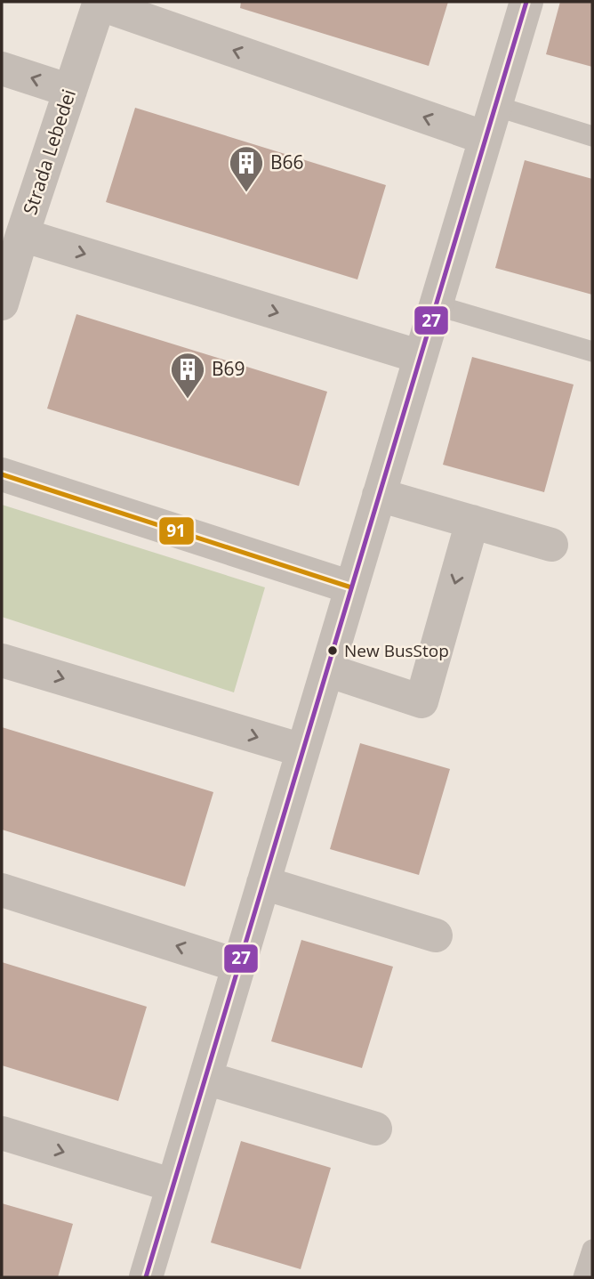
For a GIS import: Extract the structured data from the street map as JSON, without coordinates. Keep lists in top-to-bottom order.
{
  "streets": {
    "street": ["Strada Lebedei"]
  },
  "places": {
    "building": ["B66", "B69"],
    "other": ["New BusStop"]
  },
  "lines": ["transit line 27", "transit line 91"]
}
